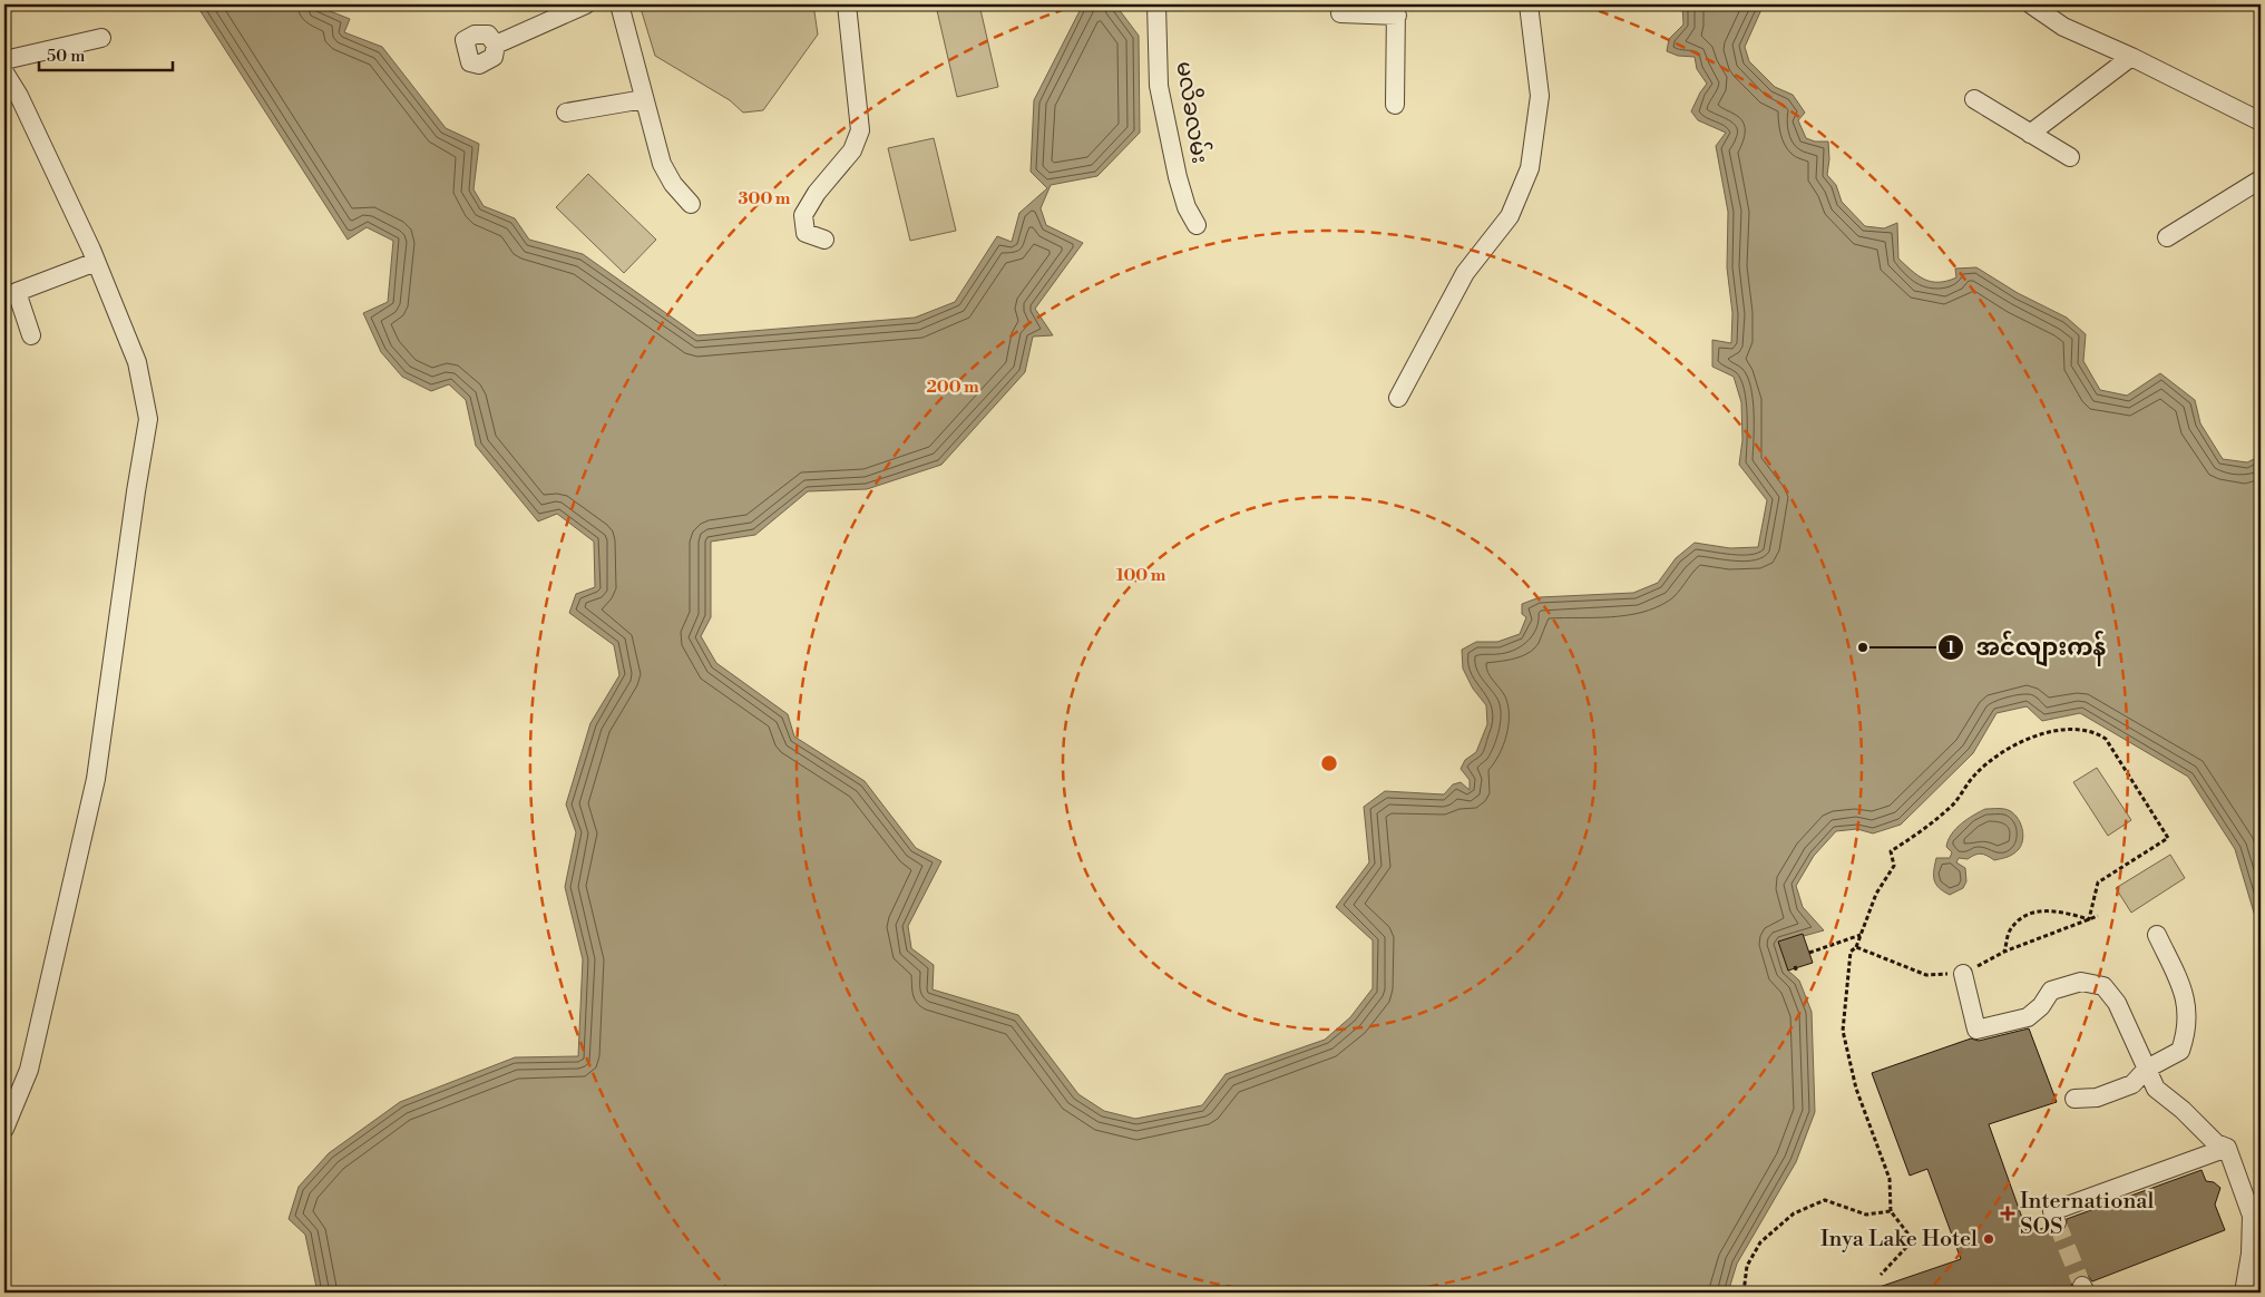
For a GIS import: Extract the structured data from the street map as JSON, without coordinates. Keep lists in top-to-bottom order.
{
  "streets": {
    "street": ["မလိခလမ်း"]
  },
  "places": {
    "other": ["အင်လျားကန်", "Inya Lake Hotel"],
    "health": ["International SOS"]
  },
  "scale_bar": "50 m",
  "rings": ["300 m", "200 m", "100 m"]
}
